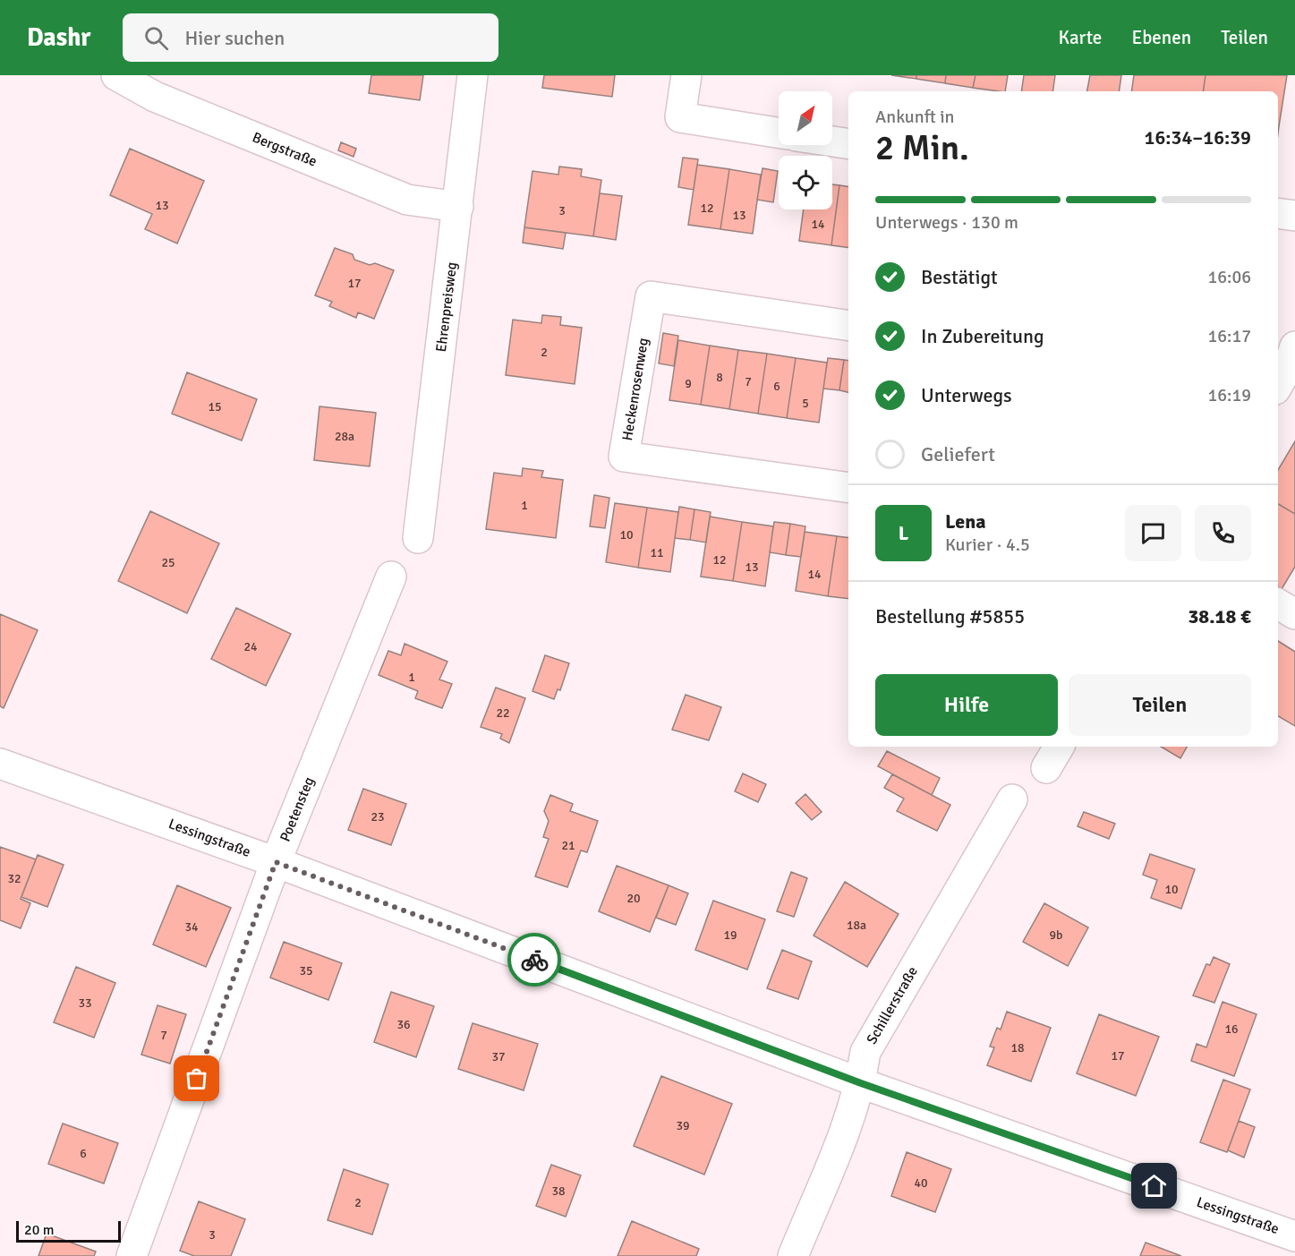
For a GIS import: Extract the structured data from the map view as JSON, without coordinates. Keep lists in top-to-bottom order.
{
  "streets": {
    "street": [
      "Bergstraße",
      "Ehrenpreisweg",
      "Heckenrosenweg",
      "Poetensteg",
      "Lessingstraße",
      "Schillerstraße"
    ]
  },
  "crossings": [
    ["Bergstraße", "Ehrenpreisweg"],
    ["Poetensteg", "Lessingstraße"],
    ["Lessingstraße", "Schillerstraße"]
  ],
  "house_numbers": [
    "13",
    "12",
    "3",
    "13",
    "14",
    "17",
    "2",
    "8",
    "7",
    "9",
    "6",
    "5",
    "15",
    "28a",
    "1",
    "10",
    "11",
    "12",
    "25",
    "13",
    "14",
    "24",
    "1",
    "22",
    "23",
    "21",
    "32",
    "10",
    "20",
    "18a",
    "34",
    "19",
    "9b",
    "35",
    "33",
    "36",
    "16",
    "7",
    "18",
    "17",
    "37",
    "39",
    "6",
    "40",
    "38",
    "2",
    "3"
  ],
  "scale_bar": "20 m",
  "north": "top right",
  "page": {
    "header": "Dashr",
    "search": "Hier suchen",
    "nav": ["Karte", "Ebenen", "Teilen"],
    "heading": ["2 Min.", "Ankunft in", "16:34–16:39"],
    "panel": [
      "Lena",
      "Kurier · 4.5",
      "Bestellung #5855",
      "38.18 €"
    ],
    "bar": "Unterwegs · 130 m",
    "list": [
      ["Bestätigt", "16:06"],
      ["In Zubereitung", "16:17"],
      ["Unterwegs", "16:19"],
      "Geliefert"
    ],
    "round": "L",
    "buttons": ["Hilfe", "Teilen"],
    "scale": "20 m"
  }
}
